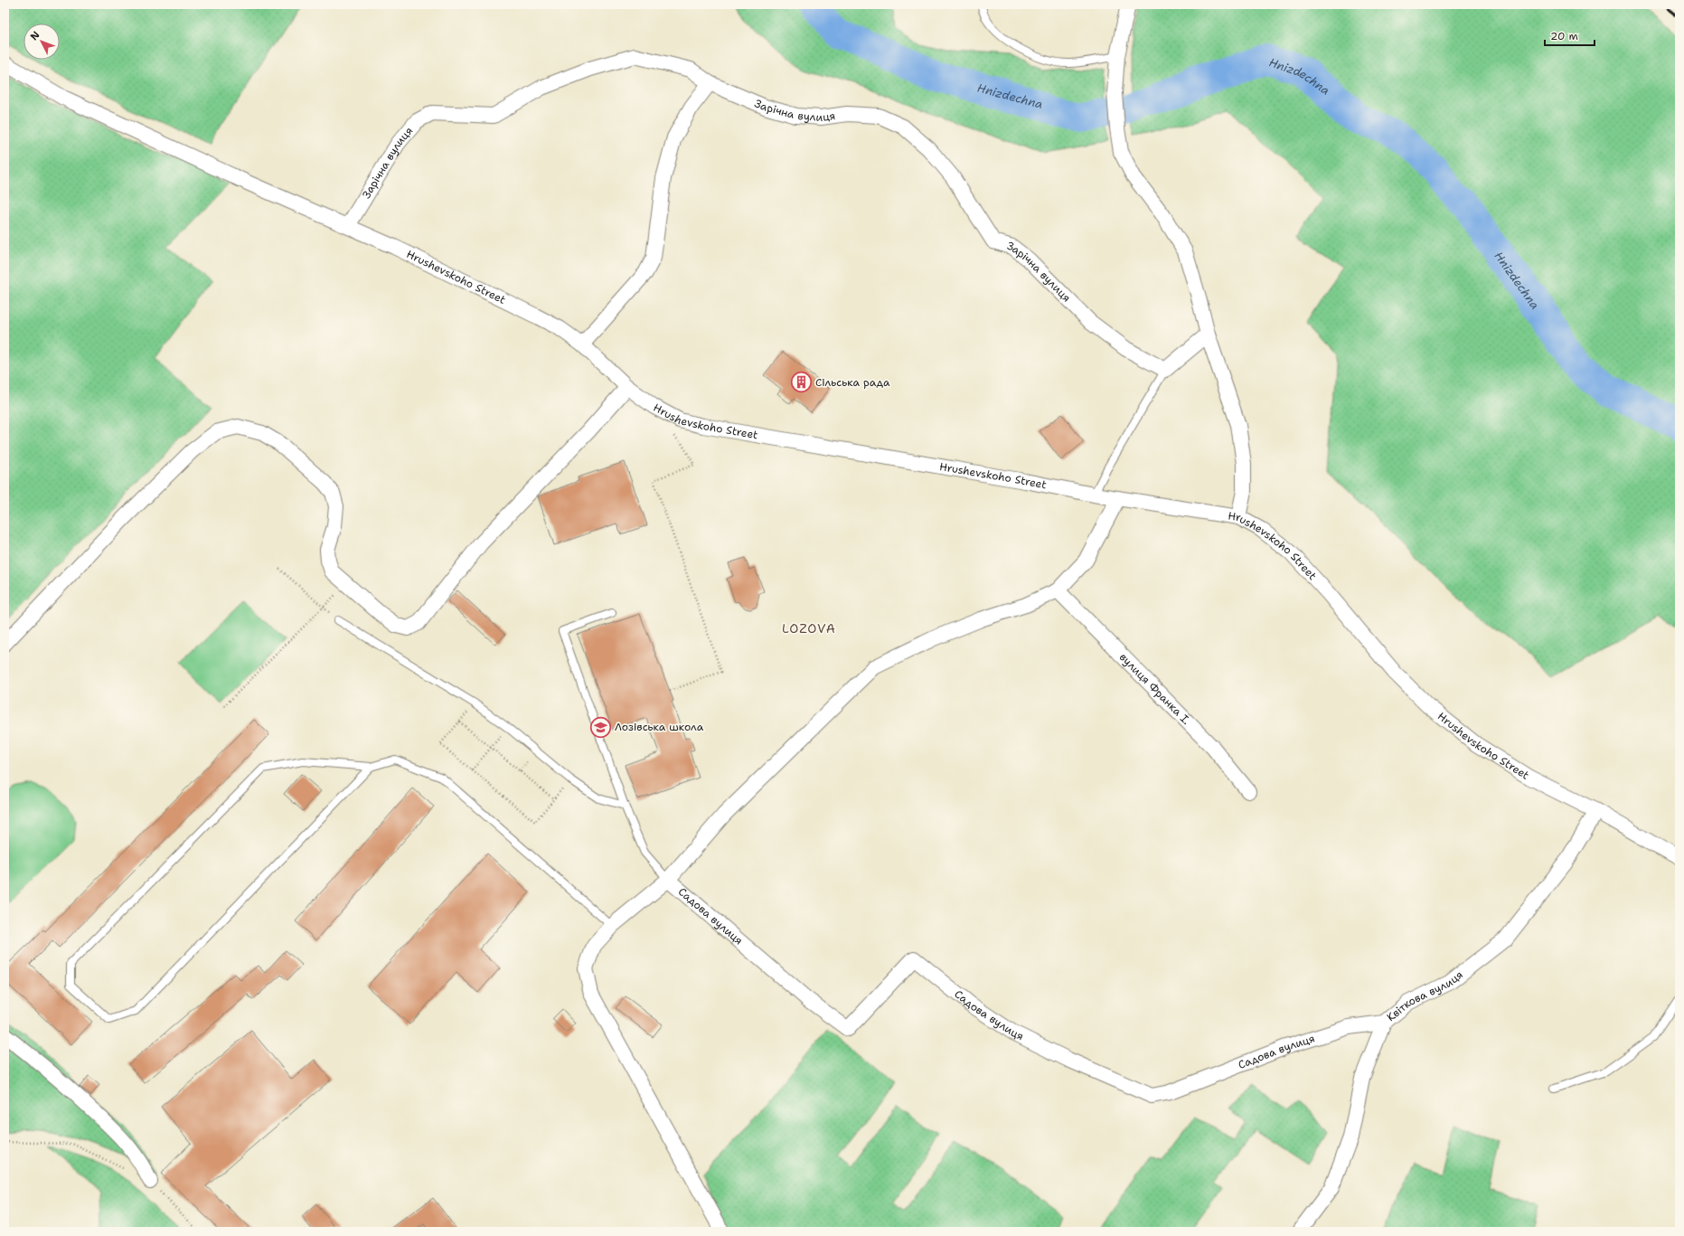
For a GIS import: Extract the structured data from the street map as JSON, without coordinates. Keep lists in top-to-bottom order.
{
  "streets": {
    "street": [
      "Зарічна вулиця",
      "Hrushevskoho Street",
      "вулиця Франка І.",
      "Садова вулиця",
      "Квіткова вулиця"
    ]
  },
  "crossings": [
    ["Зарічна вулиця", "Hrushevskoho Street"],
    ["Hrushevskoho Street", "Квіткова вулиця"],
    ["Садова вулиця", "Квіткова вулиця"]
  ],
  "districts": ["LOZOVA"],
  "water": ["Hnizdechna"],
  "places": {
    "building": ["Сільська рада"],
    "school or university": ["Лозівська школа"]
  },
  "scale_bar": "20 m",
  "north": "top left"
}
